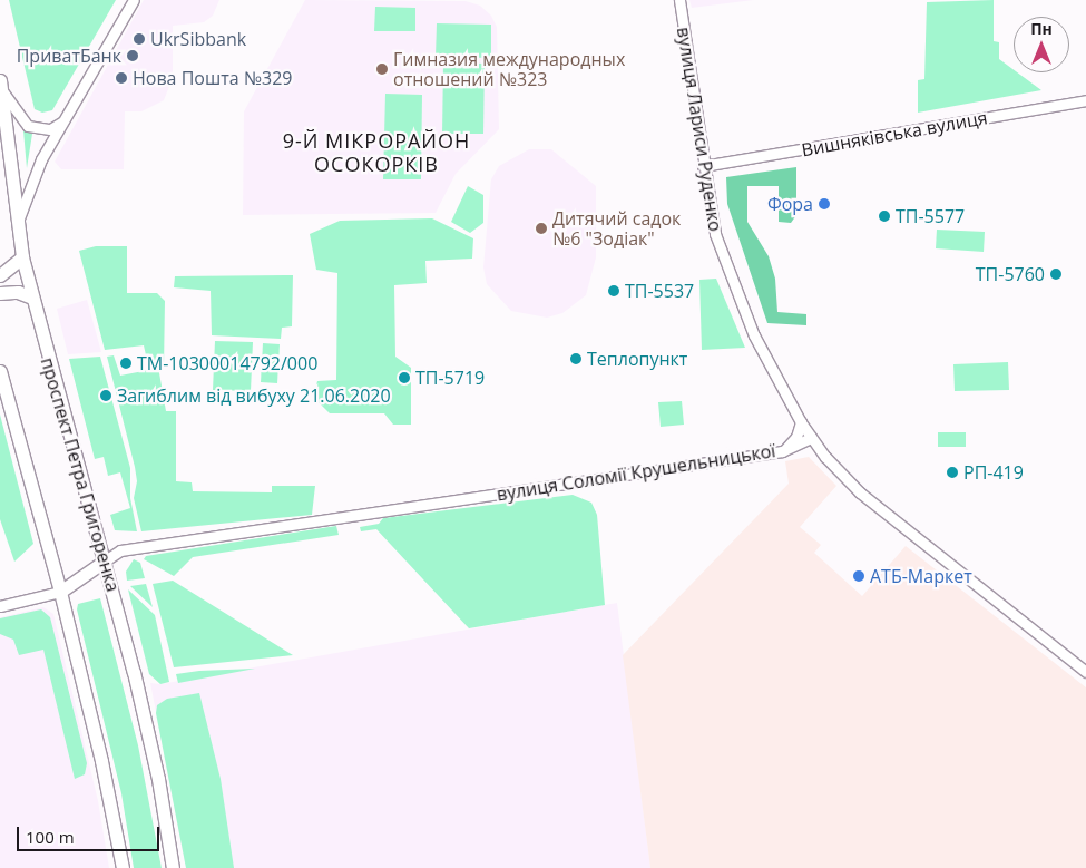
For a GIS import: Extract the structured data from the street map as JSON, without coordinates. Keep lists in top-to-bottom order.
{
  "streets": {
    "street": [
      "вулиця Лариси Руденко",
      "Вишняківська вулиця",
      "вулиця Соломії Крушельницької",
      "проспект Петра Григоренка"
    ]
  },
  "crossings": [
    ["вулиця Лариси Руденко", "Вишняківська вулиця"],
    ["вулиця Лариси Руденко", "вулиця Соломії Крушельницької"],
    ["вулиця Соломії Крушельницької", "проспект Петра Григоренка"]
  ],
  "districts": ["9-Й МІКРОРАЙОН ОСОКОРКІВ"],
  "places": [
    "UkrSibbank",
    "ПриватБанк",
    "Гимназия международных отношений №323",
    "Нова Пошта №329",
    "Фора",
    "ТП-5577",
    "Дитячий садок №6 \"Зодіак\"",
    "ТП-5760",
    "ТП-5537",
    "Теплопункт",
    "ТМ-10300014792/000",
    "ТП-5719",
    "Загиблим від вибуху 21.06.2020",
    "РП-419",
    "АТБ-Маркет"
  ],
  "scale_bar": "100 m",
  "north": "top"
}
